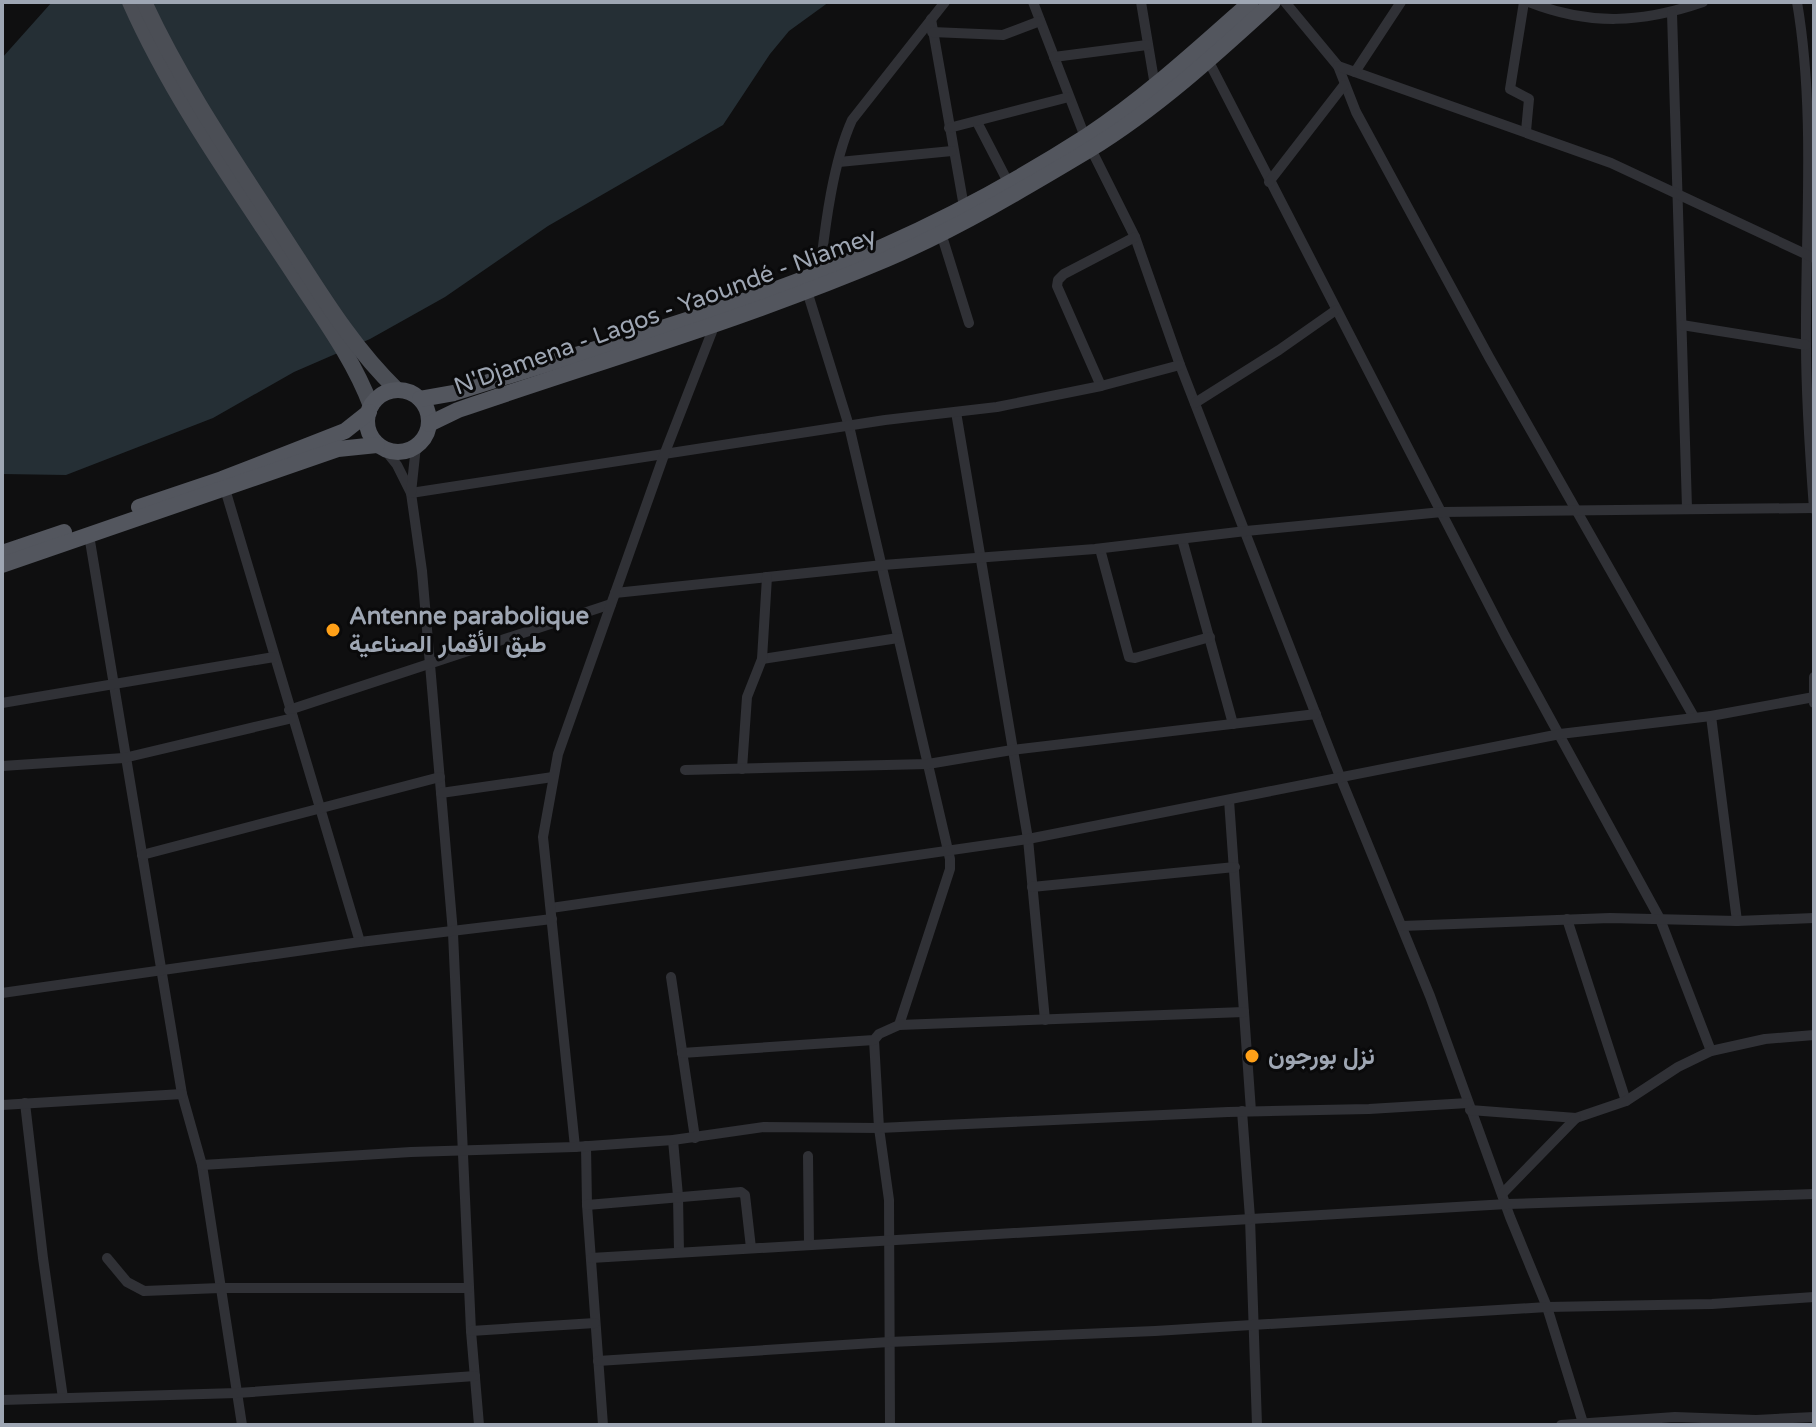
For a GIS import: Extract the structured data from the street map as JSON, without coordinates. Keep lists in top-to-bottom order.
{
  "streets": {
    "highway": ["N'Djamena - Lagos - Yaoundé - Niamey"]
  },
  "places": ["Antenne parabolique طبق الأقمار الصناعية", "نزل بورجون"]
}
